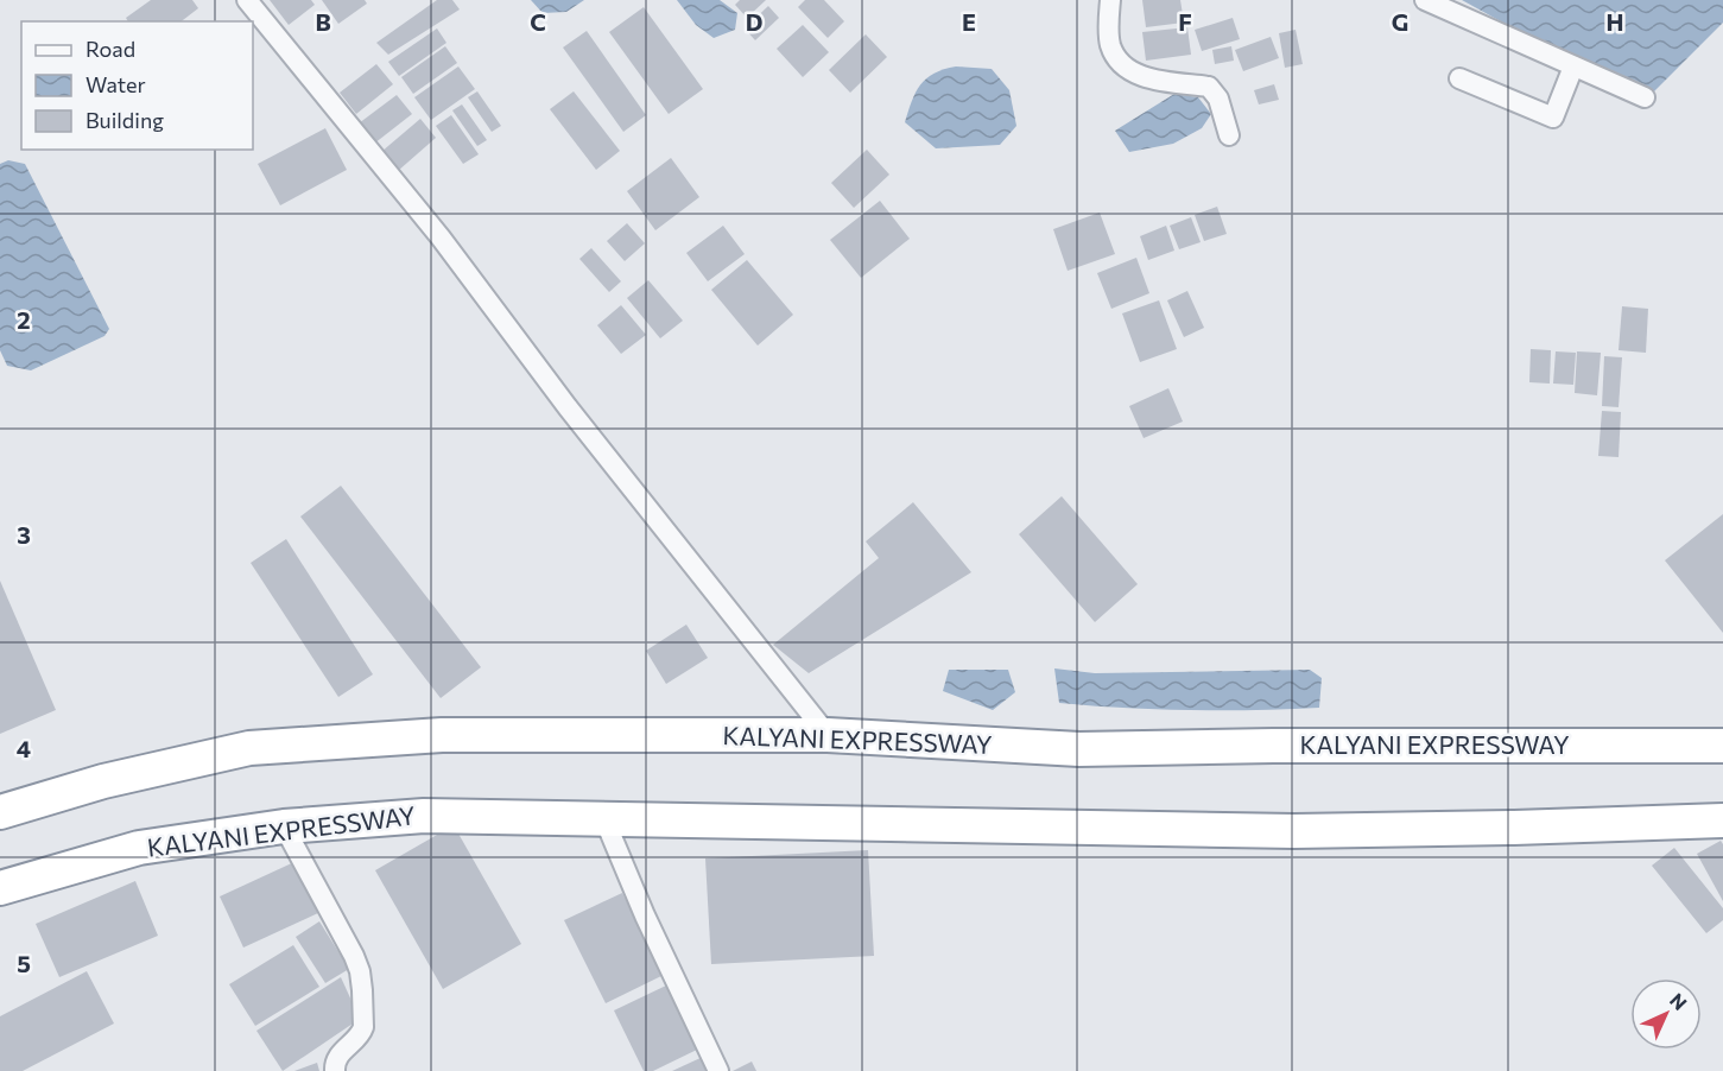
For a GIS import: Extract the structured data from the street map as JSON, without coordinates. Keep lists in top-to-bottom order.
{
  "streets": {
    "highway": ["KALYANI EXPRESSWAY"]
  },
  "legend": ["Road", "Water", "Building"],
  "north": "top right",
  "grid": {
    "columns": [
      "B",
      "C",
      "D",
      "E",
      "F",
      "G",
      "H"
    ],
    "rows": [
      "2",
      "3",
      "4",
      "5"
    ]
  }
}
